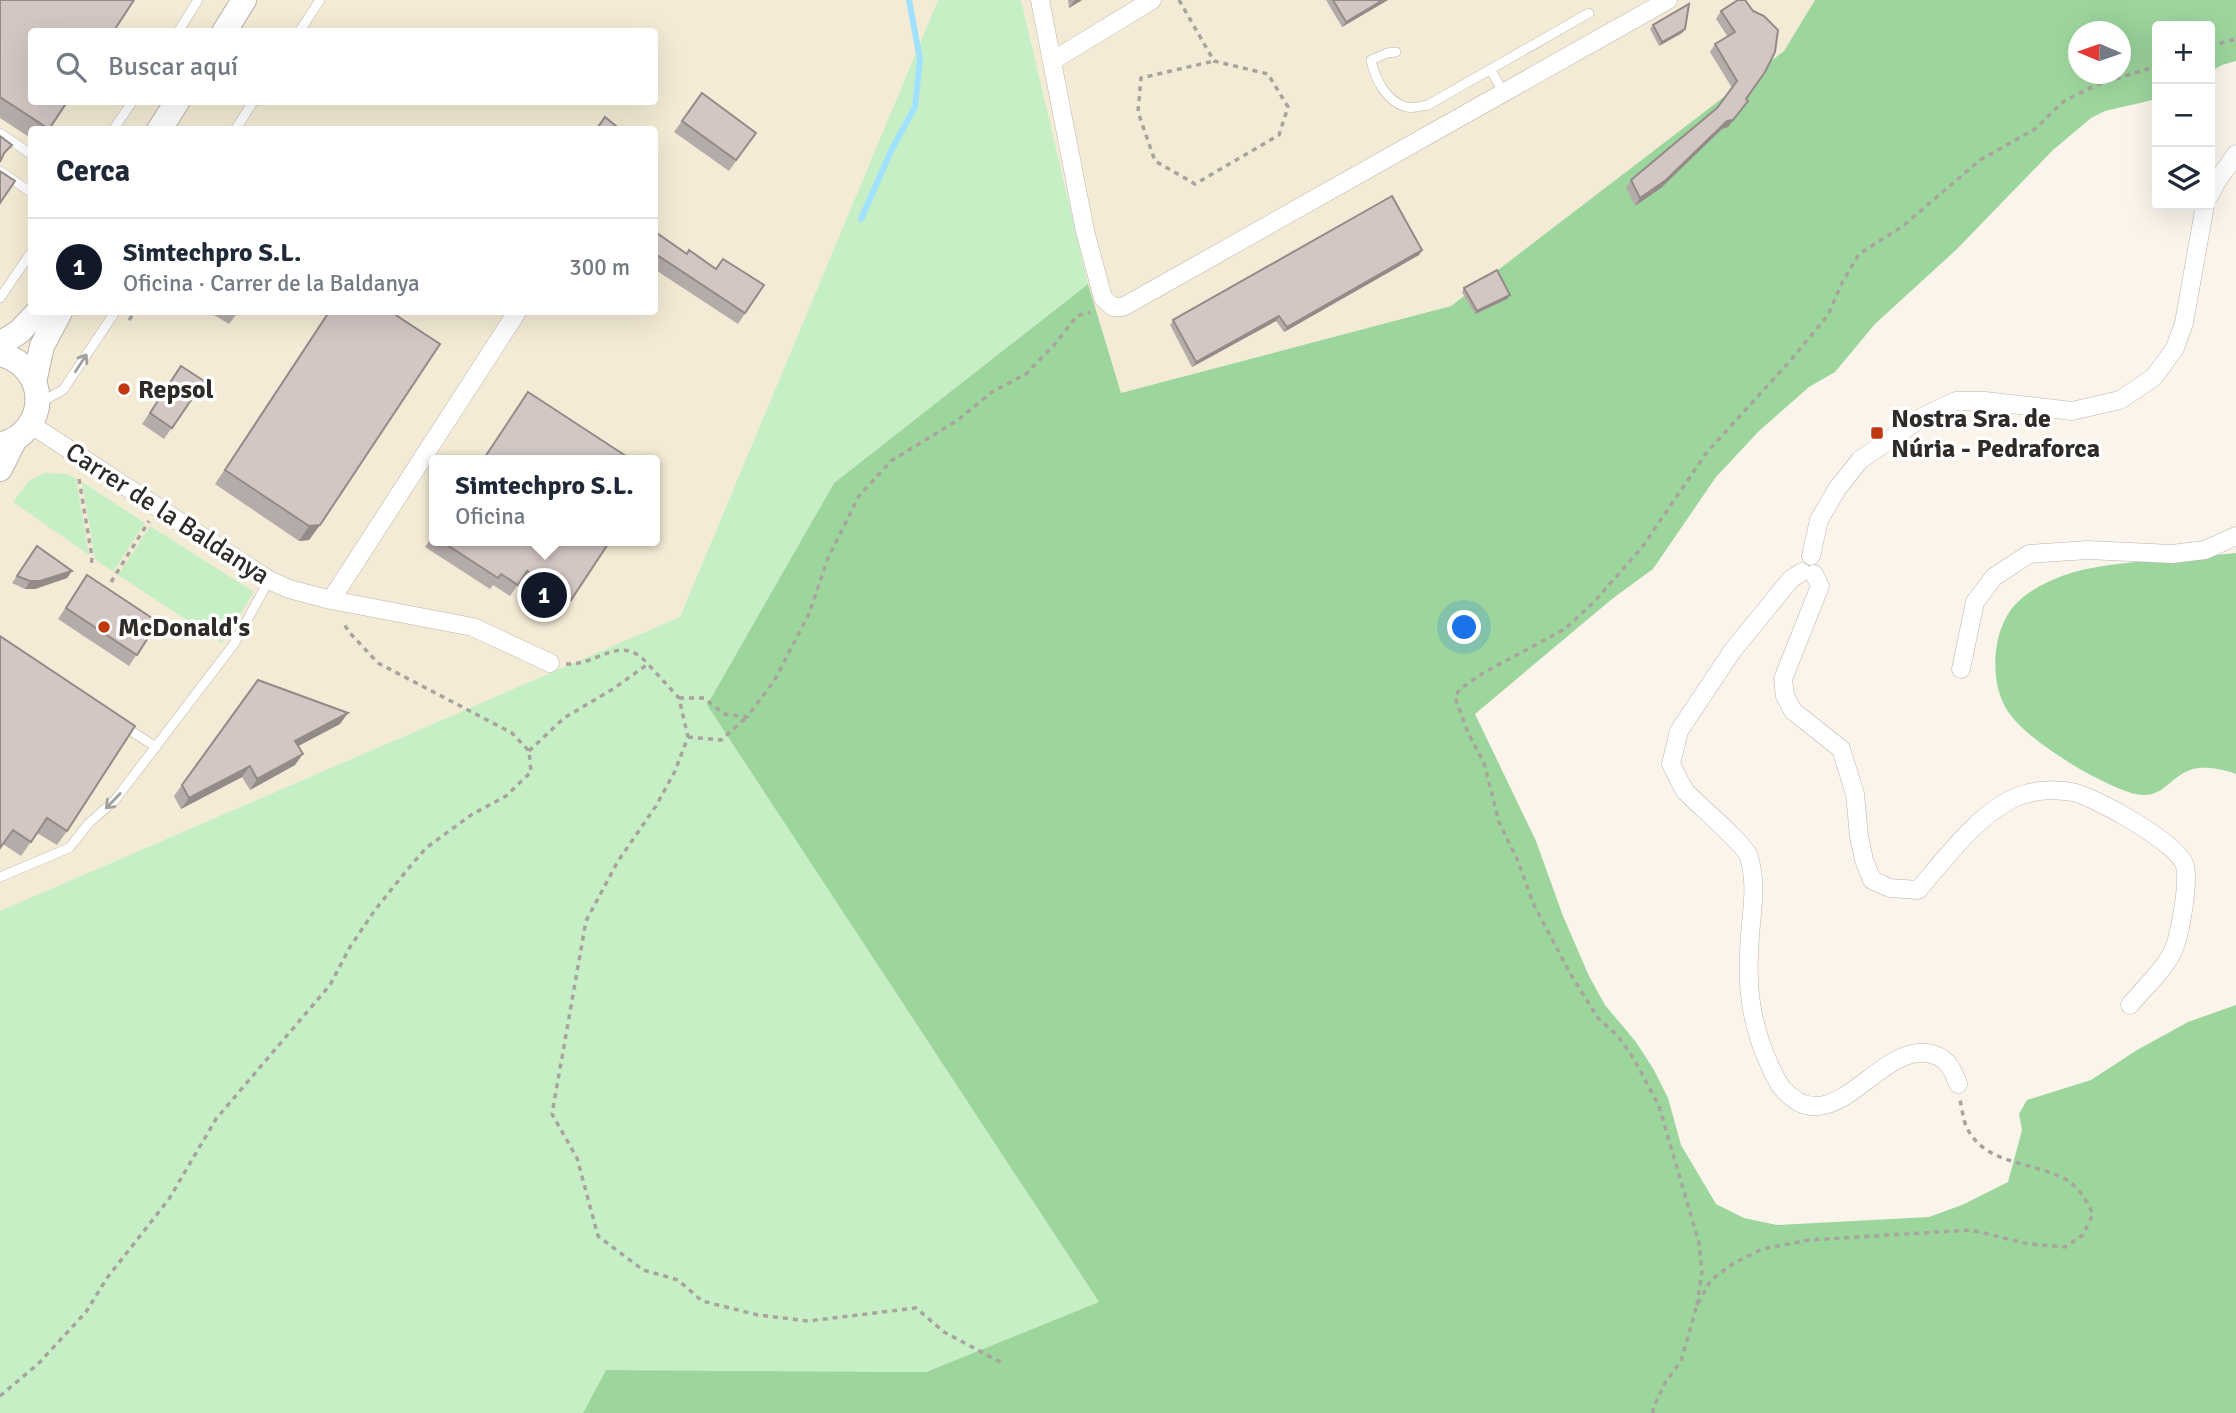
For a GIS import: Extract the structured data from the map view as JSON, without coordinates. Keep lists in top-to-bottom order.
{
  "streets": {
    "street": ["Carrer de la Baldanya"]
  },
  "places": {
    "other": ["Repsol", "McDonald's"],
    "transit": ["Nostra Sra. de Núria - Pedraforca"]
  },
  "north": "left",
  "page": {
    "map_buttons": ["+", "−"],
    "search": "Buscar aquí",
    "heading": "Cerca",
    "list": [
      {
        "mark": "1",
        "name": "Simtechpro S.L.",
        "note": "Oficina · Carrer de la Baldanya",
        "value": "300 m"
      }
    ],
    "popup": ["Simtechpro S.L.", "Oficina"],
    "pins": "1"
  }
}
